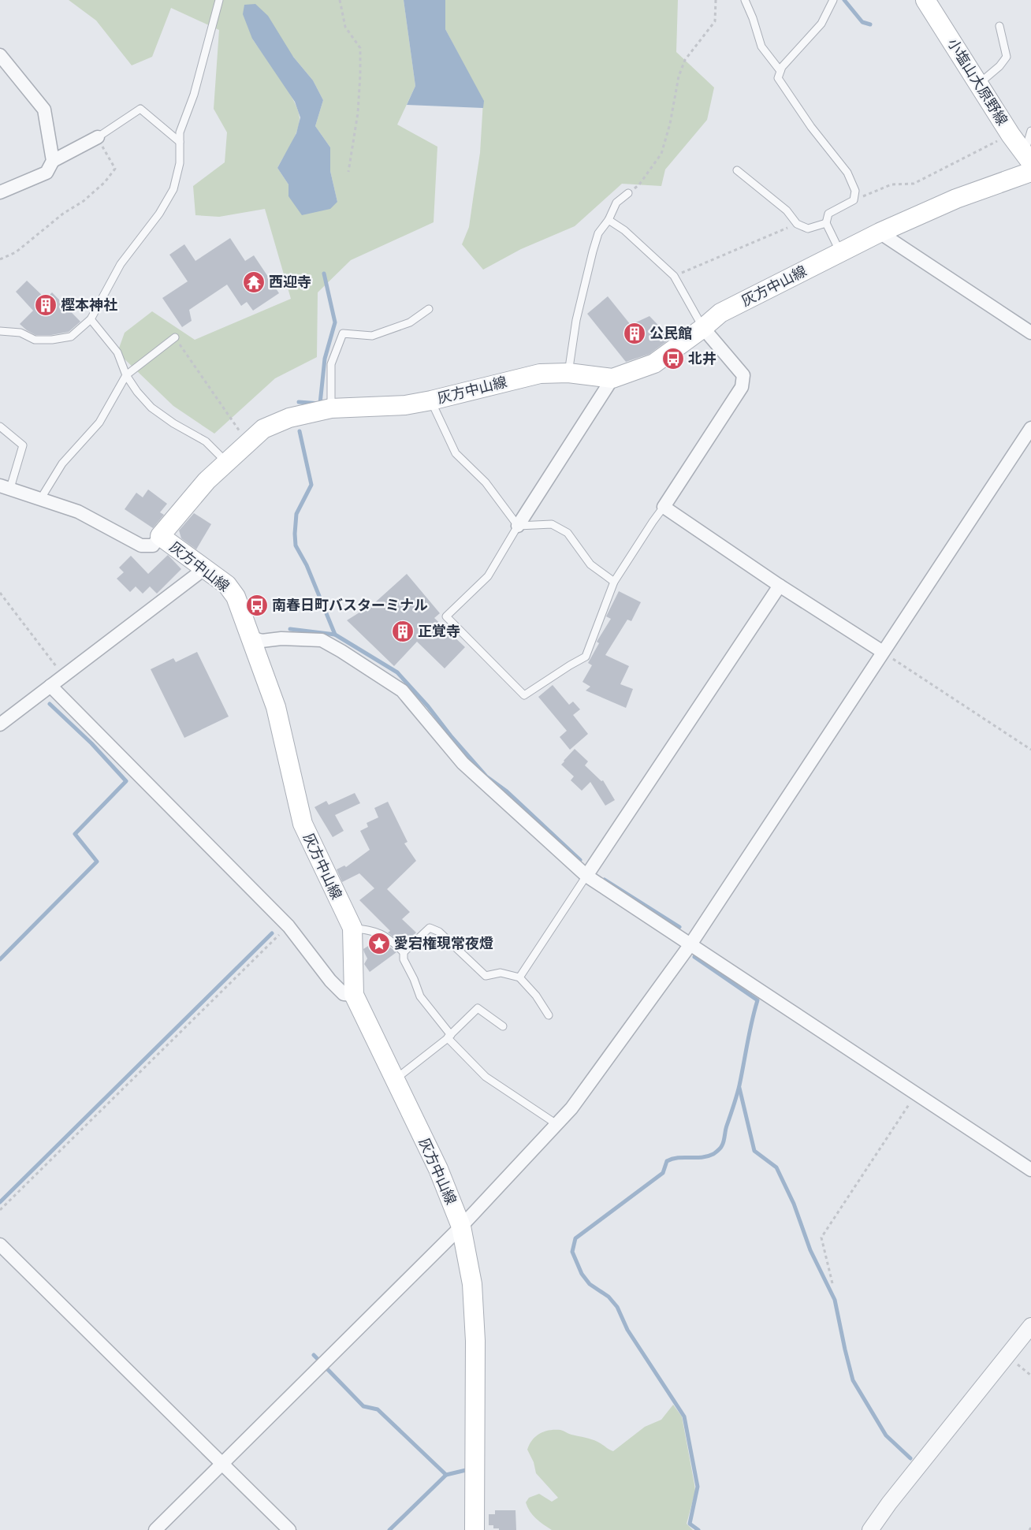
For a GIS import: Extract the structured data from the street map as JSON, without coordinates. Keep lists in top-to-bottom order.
{
  "streets": {
    "main road": ["小塩山大原野線", "灰方中山線"]
  },
  "places": {
    "temple": ["西迎寺"],
    "building": ["樫本神社", "公民館", "正覚寺"],
    "bus stop": ["北井", "南春日町バスターミナル"],
    "place": ["愛宕権現常夜燈"]
  }
}
